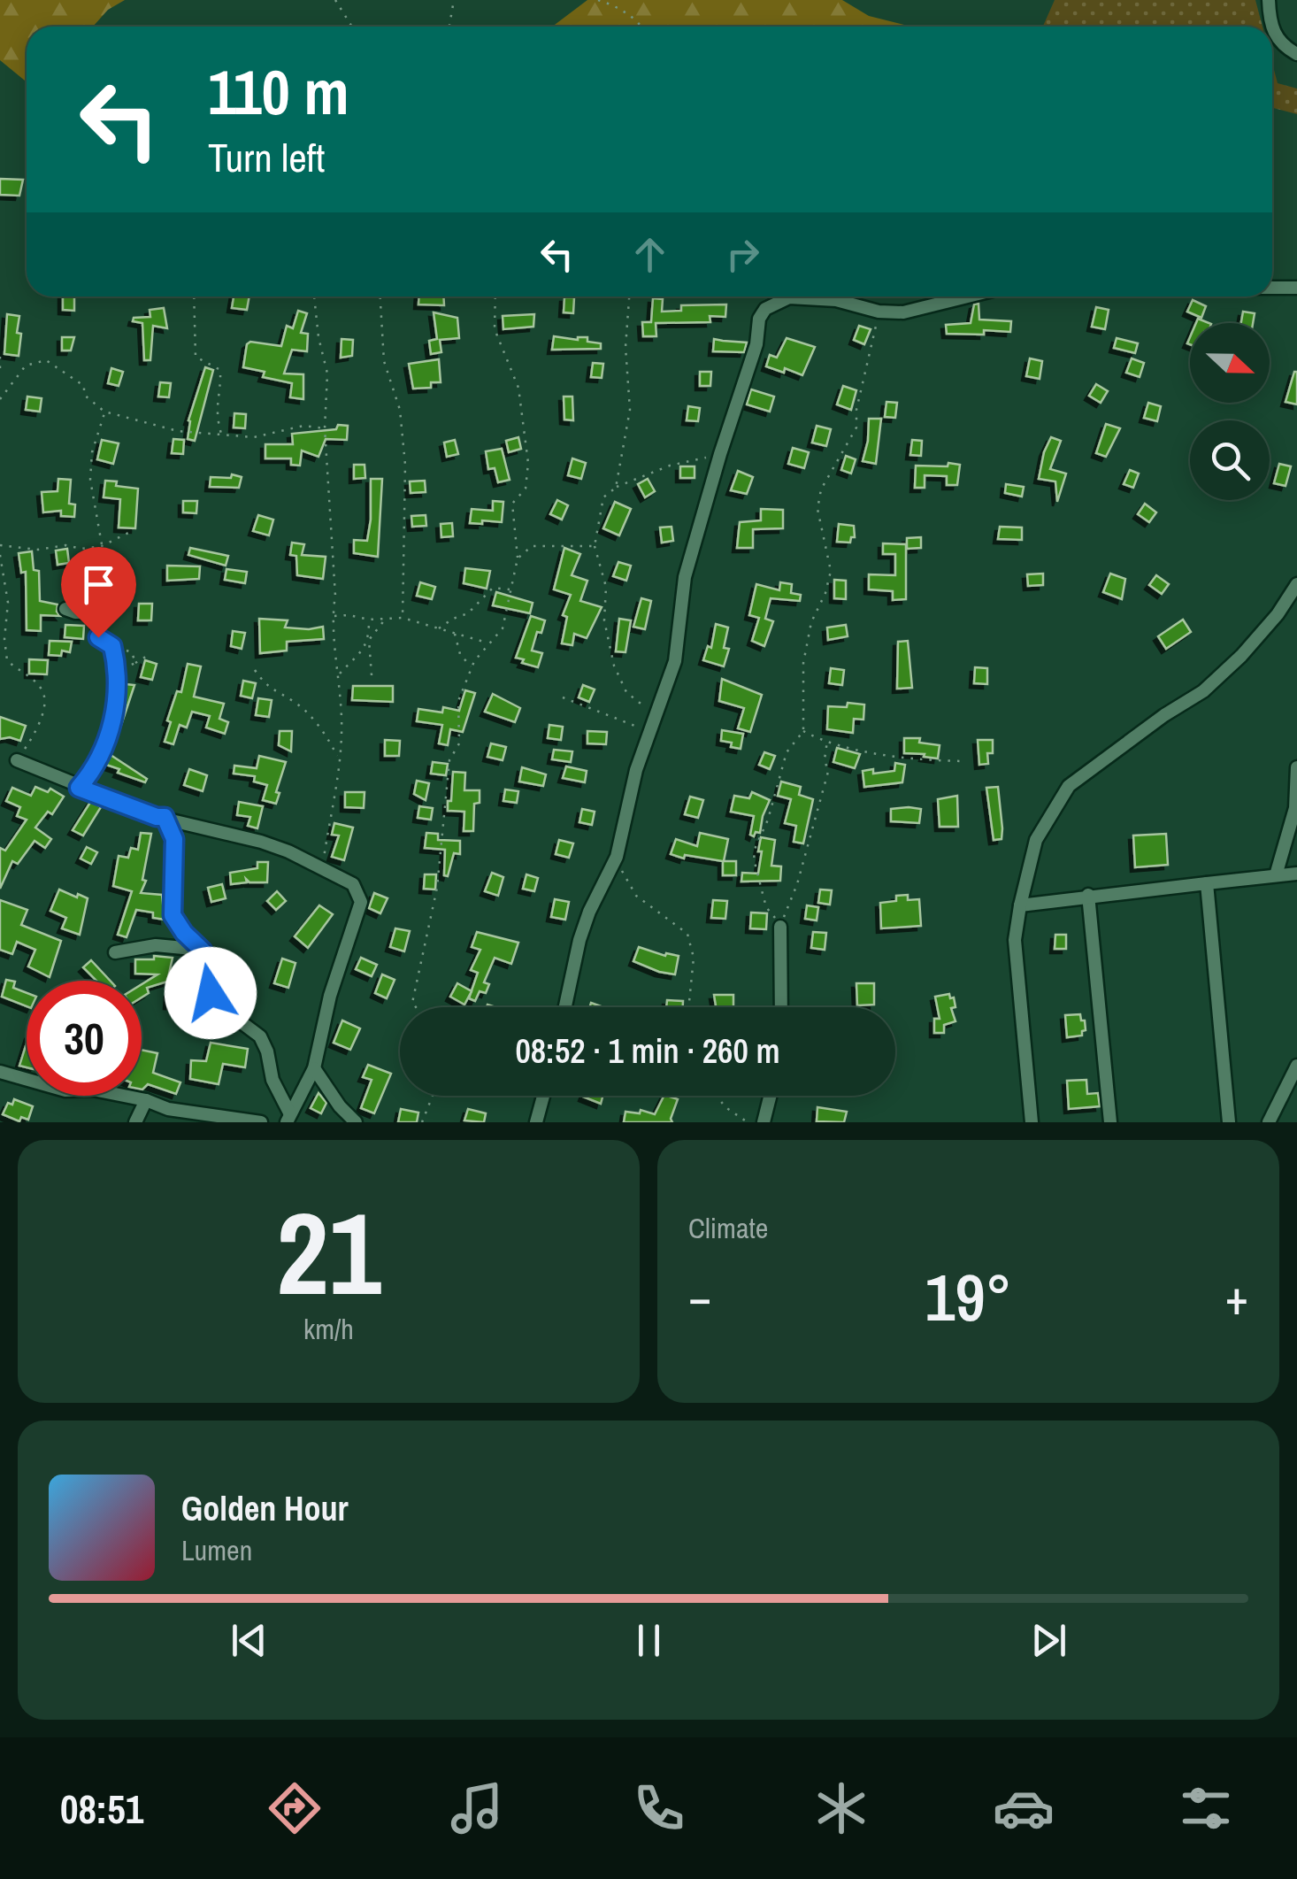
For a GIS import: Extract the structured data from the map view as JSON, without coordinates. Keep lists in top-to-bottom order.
{
  "north": "right",
  "page": {
    "turn": ["110 m", "Turn left"],
    "limit": "30",
    "trip": "08:52 · 1 min · 260 m",
    "tile": [
      ["21", "km/h"],
      "Climate"
    ],
    "heat": ["−", "19°", "+"],
    "song": ["Golden Hour", "Lumen"],
    "tabs": "08:51"
  }
}
